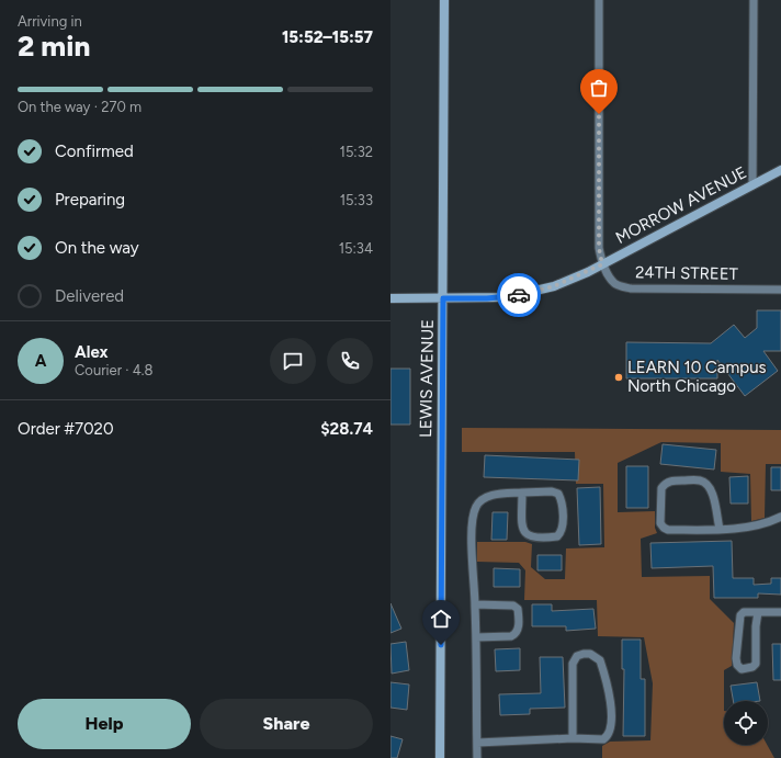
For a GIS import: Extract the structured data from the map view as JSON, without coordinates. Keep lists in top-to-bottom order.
{
  "streets": {
    "main road": ["MORROW AVENUE", "LEWIS AVENUE"],
    "street": ["24TH STREET"]
  },
  "crossings": [
    ["MORROW AVENUE", "24TH STREET"],
    ["MORROW AVENUE", "LEWIS AVENUE"]
  ],
  "places": ["LEARN 10 Campus North Chicago"],
  "page": {
    "heading": ["2 min", "Arriving in", "15:52–15:57"],
    "panel": [
      "Alex",
      "Courier · 4.8",
      "Order #7020",
      "$28.74"
    ],
    "bar": "On the way · 270 m",
    "list": [
      ["Confirmed", "15:32"],
      ["Preparing", "15:33"],
      ["On the way", "15:34"],
      "Delivered"
    ],
    "round": "A",
    "buttons": ["Help", "Share"]
  }
}
